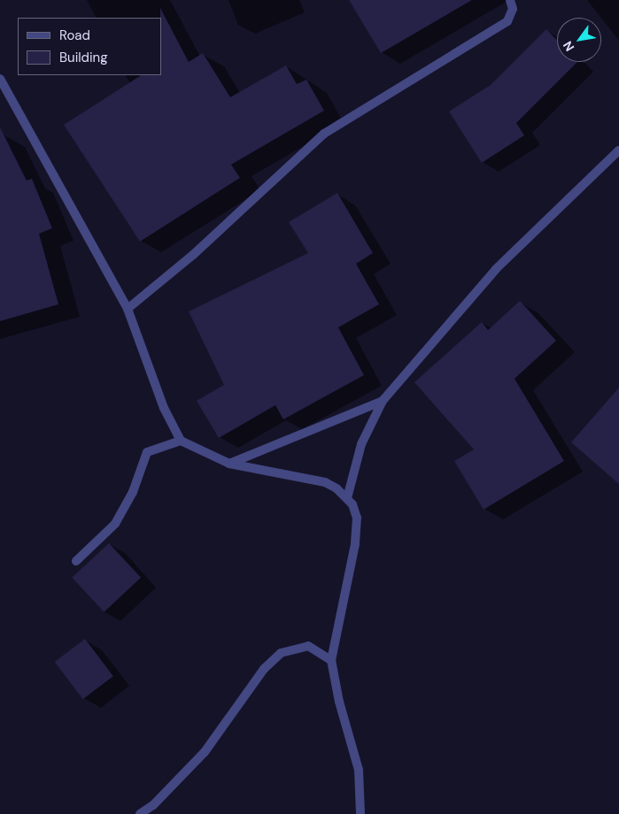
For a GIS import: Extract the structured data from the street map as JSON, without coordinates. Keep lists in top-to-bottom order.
{
  "legend": ["Road", "Building"],
  "north": "bottom left"
}
